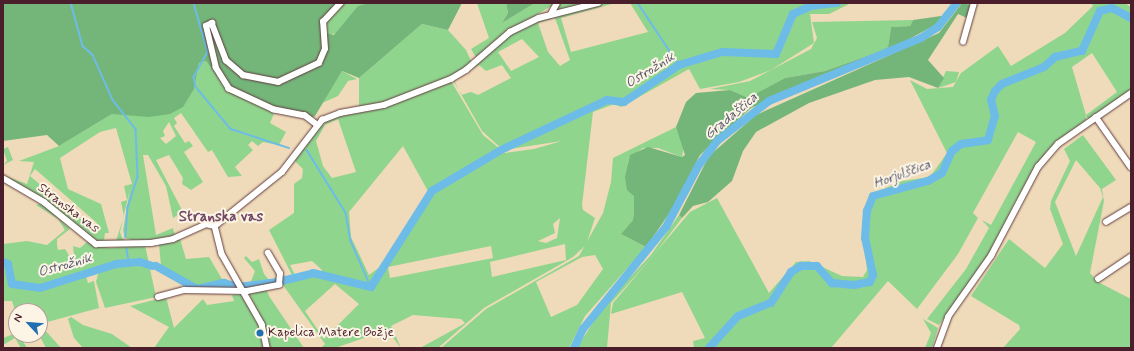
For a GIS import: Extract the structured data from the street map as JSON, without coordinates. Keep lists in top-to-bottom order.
{
  "streets": {
    "street": ["Stranska vas"]
  },
  "districts": ["Stranska vas"],
  "water": ["Ostrožnik", "Gradaščica", "Horjulščica"],
  "places": ["Kapelica Matere Božje"],
  "north": "top left"
}
